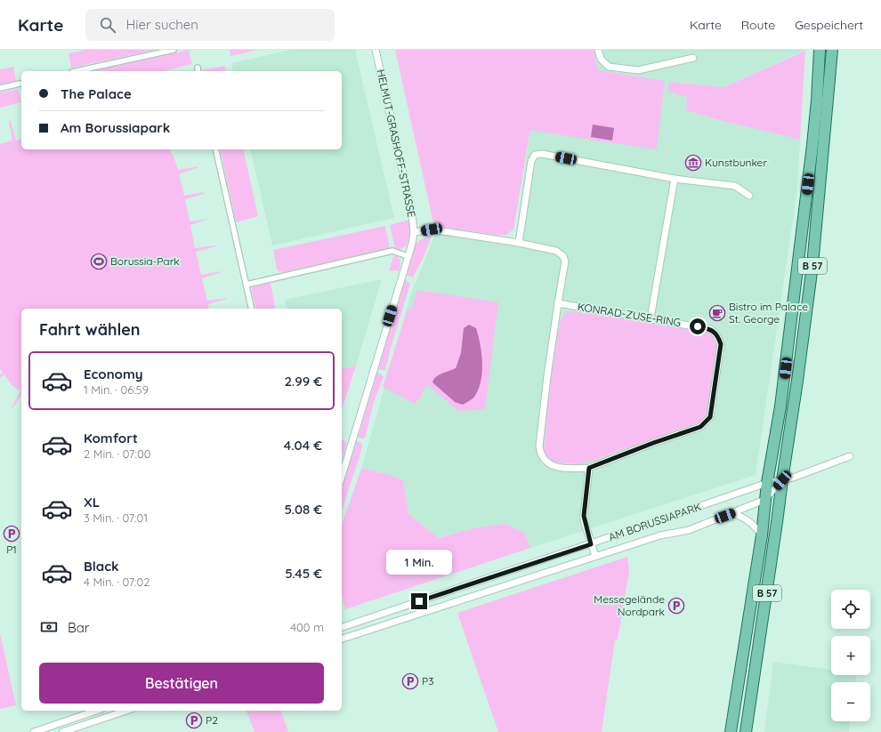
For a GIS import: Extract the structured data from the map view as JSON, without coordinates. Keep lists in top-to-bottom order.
{
  "streets": {
    "main road": ["B 57"],
    "street": ["HELMUT-GRASHOFF-STRASSE", "KONRAD-ZUSE-RING", "AM BORUSSIAPARK"]
  },
  "crossings": [
    ["HELMUT-GRASHOFF-STRASSE", "KONRAD-ZUSE-RING"],
    ["B 57", "AM BORUSSIAPARK"]
  ],
  "places": {
    "museum": ["Kunstbunker"],
    "sports": ["Borussia-Park"],
    "cafe": ["Bistro im Palace St. George"],
    "parking": [
      "P1",
      "Messegelände Nordpark",
      "P3",
      "P2"
    ]
  },
  "page": {
    "header": "Karte",
    "search": "Hier suchen",
    "nav": ["Karte", "Route", "Gespeichert"],
    "banner": ["The Palace", "Am Borussiapark"],
    "heading": "Fahrt wählen",
    "list": [
      {
        "name": "Economy",
        "note": "1 Min. · 06:59",
        "value": "2.99 €"
      },
      {
        "name": "Komfort",
        "note": "2 Min. · 07:00",
        "value": "4.04 €"
      },
      {
        "name": "XL",
        "note": "3 Min. · 07:01",
        "value": "5.08 €"
      },
      {
        "name": "Black",
        "note": "4 Min. · 07:02",
        "value": "5.45 €"
      }
    ],
    "bubble": "1 Min.",
    "map_buttons": ["+", "−"],
    "pay": ["Bar", "400 m"],
    "buttons": "Bestätigen"
  }
}
